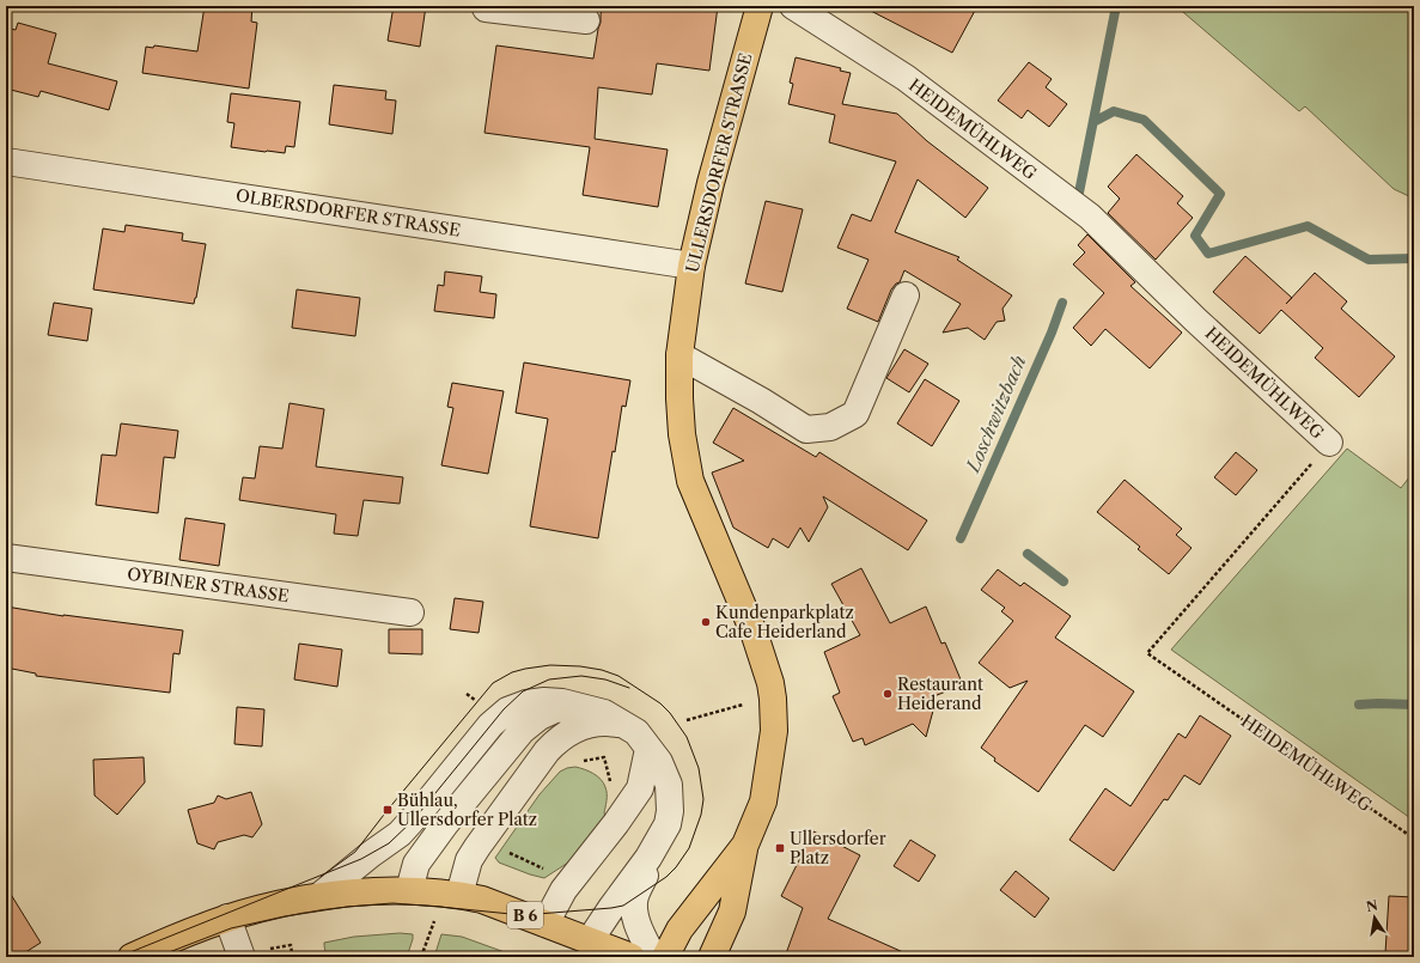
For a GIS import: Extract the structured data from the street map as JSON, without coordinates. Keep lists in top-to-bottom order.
{
  "streets": {
    "main road": ["ULLERSDORFER STRASSE", "B 6"],
    "street": ["HEIDEMÜHLWEG", "OLBERSDORFER STRASSE", "OYBINER STRASSE"]
  },
  "crossings": [
    ["ULLERSDORFER STRASSE", "OLBERSDORFER STRASSE"]
  ],
  "water": ["Loschwitzbach"],
  "places": {
    "other": ["Kundenparkplatz Cafe Heiderland", "Restaurant Heiderand"],
    "transit": ["Bühlau, Ullersdorfer Platz", "Ullersdorfer Platz"]
  },
  "north": "top"
}
